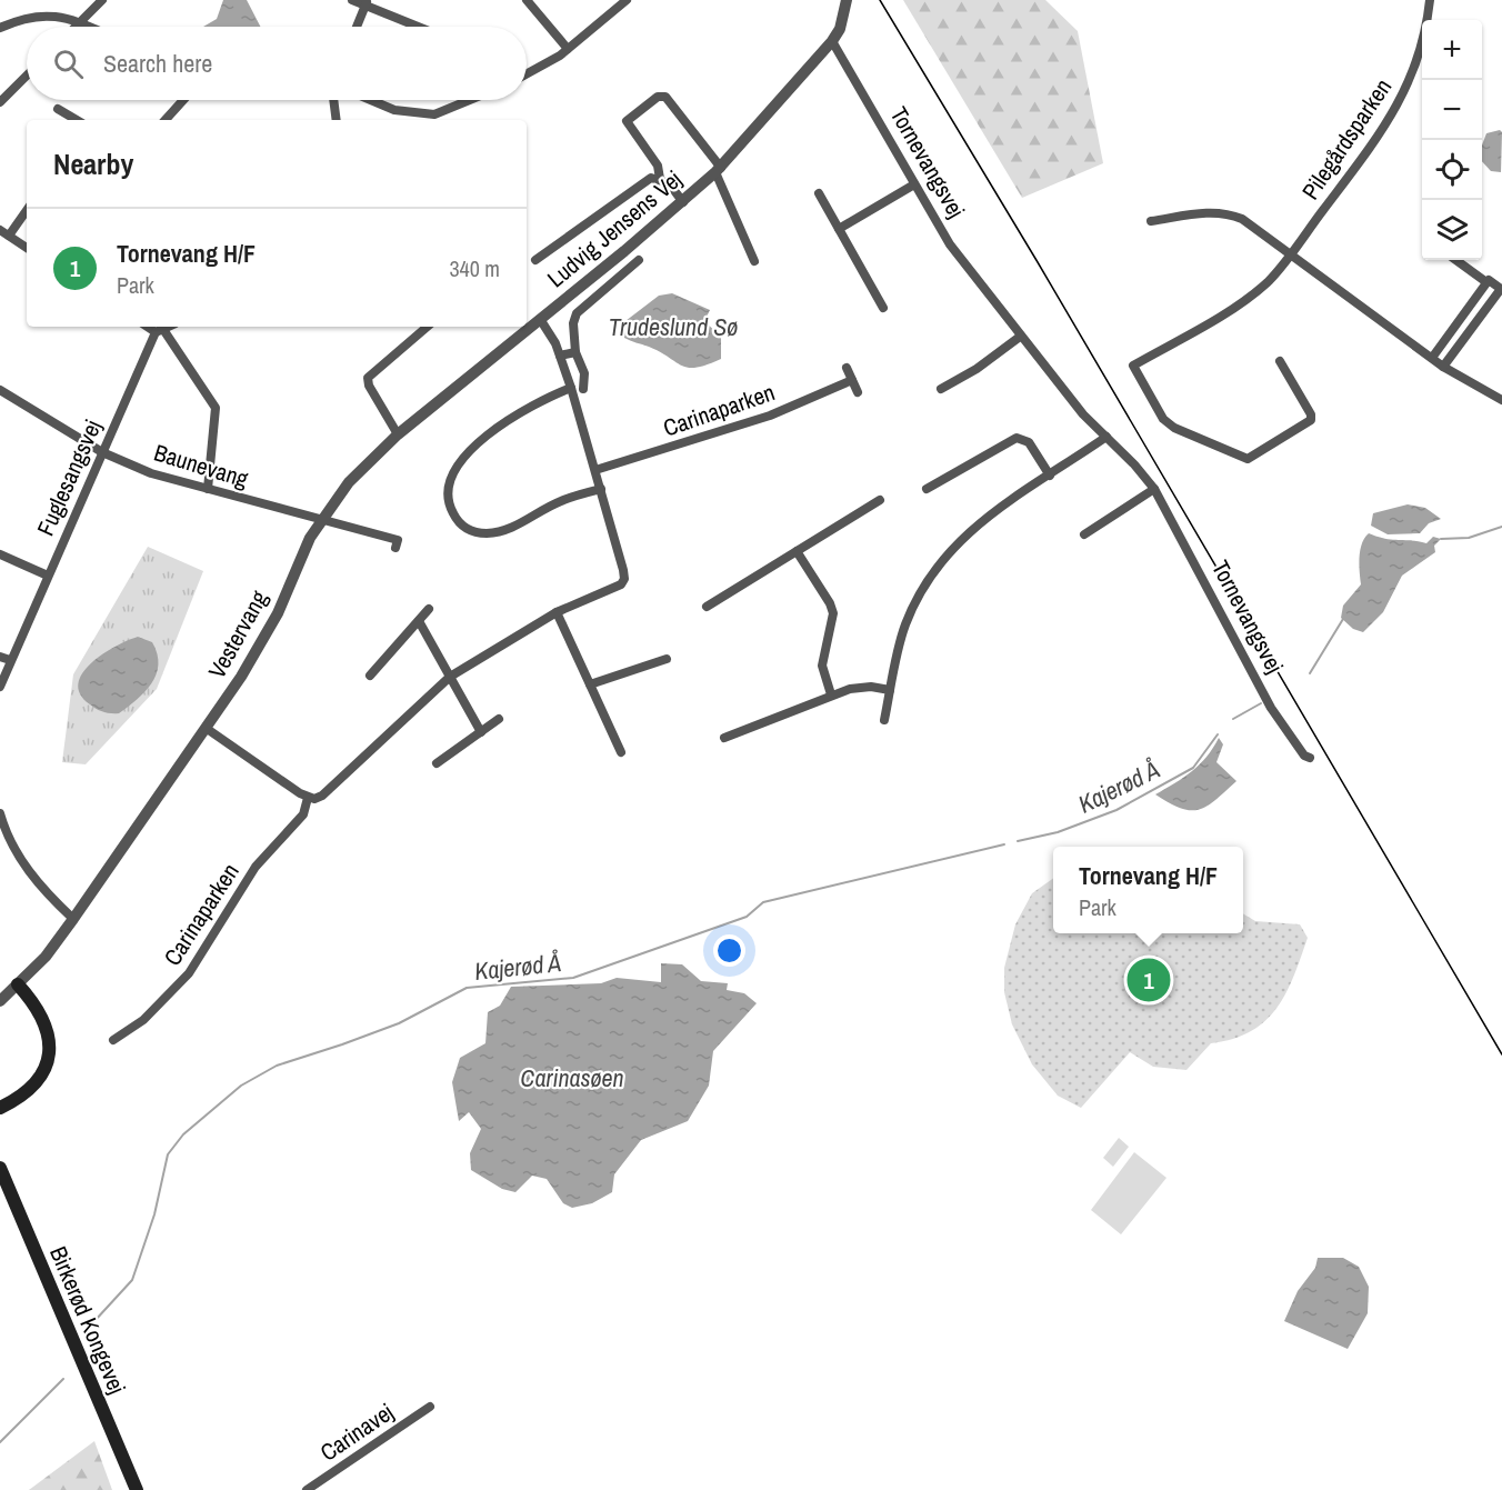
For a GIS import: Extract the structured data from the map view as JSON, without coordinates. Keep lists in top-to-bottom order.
{
  "streets": {
    "main road": ["Birkerød Kongevej"],
    "street": [
      "Pilegårdsparken",
      "Tornevangsvej",
      "Ludvig Jensens Vej",
      "Carinaparken",
      "Baunevang",
      "Fuglesangsvej",
      "Vestervang",
      "Carinavej"
    ]
  },
  "crossings": [
    ["Tornevangsvej", "Ludvig Jensens Vej"],
    ["Ludvig Jensens Vej", "Vestervang"],
    ["Baunevang", "Fuglesangsvej"],
    ["Baunevang", "Vestervang"]
  ],
  "water": ["Trudeslund Sø", "Kajerød Å", "Carinasøen"],
  "page": {
    "map_buttons": ["+", "−"],
    "search": "Search here",
    "heading": "Nearby",
    "list": [
      {
        "mark": "1",
        "name": "Tornevang H/F",
        "note": "Park",
        "value": "340 m"
      }
    ],
    "popup": ["Tornevang H/F", "Park"],
    "pins": "1"
  }
}
